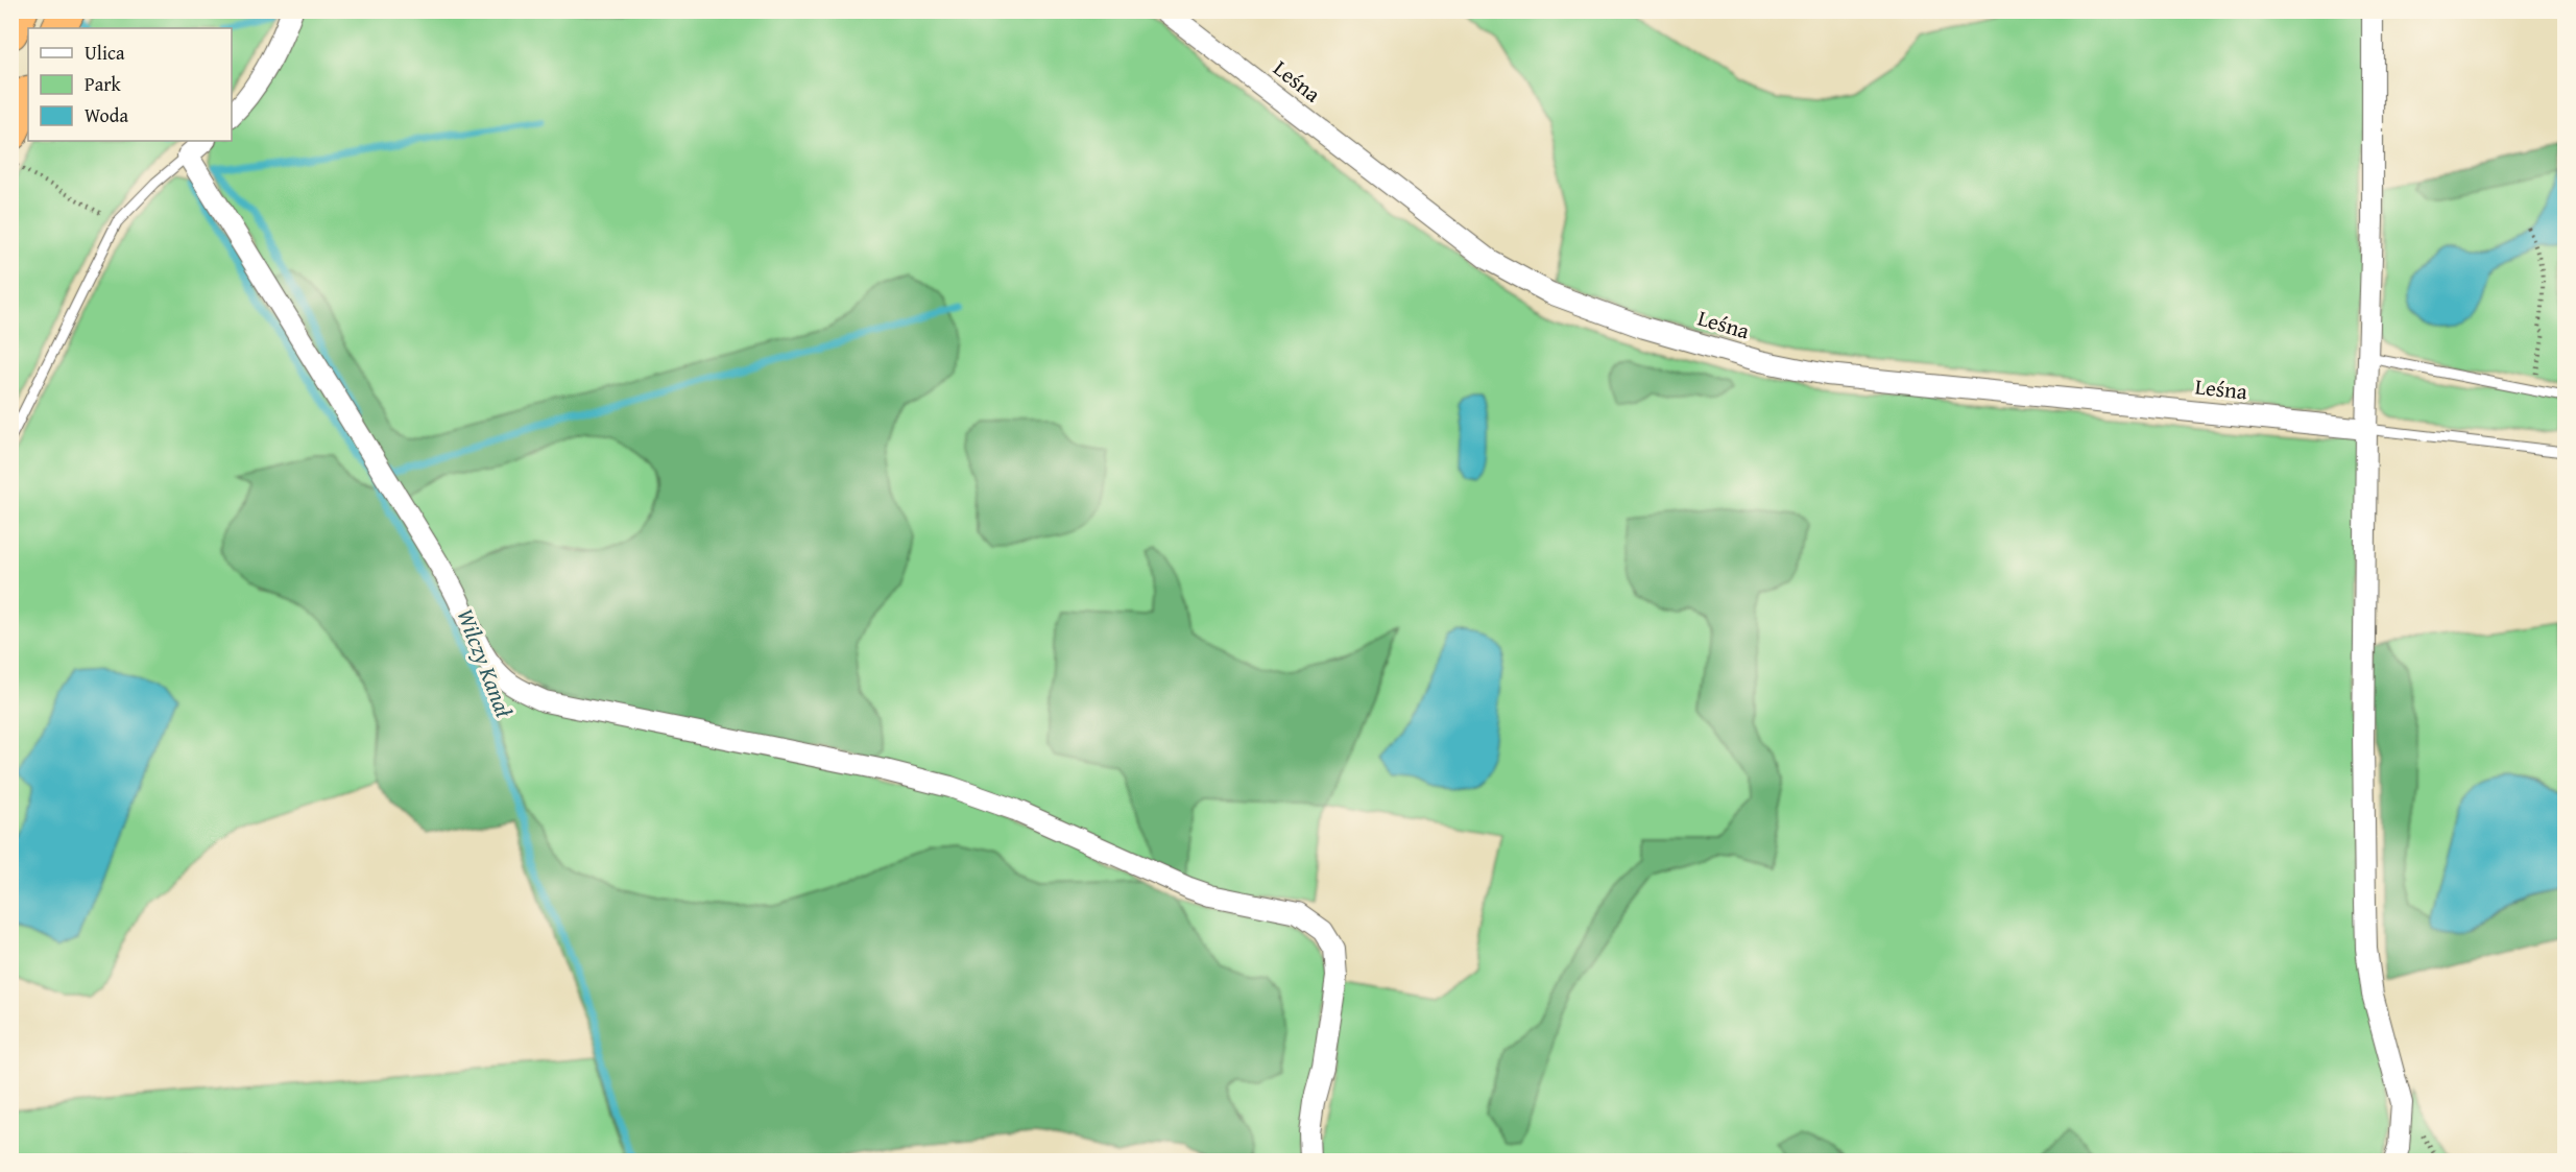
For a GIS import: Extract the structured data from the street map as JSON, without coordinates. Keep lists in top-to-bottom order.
{
  "streets": {
    "street": ["Leśna"]
  },
  "water": ["Wilczy Kanał"],
  "legend": ["Ulica", "Park", "Woda"]
}
